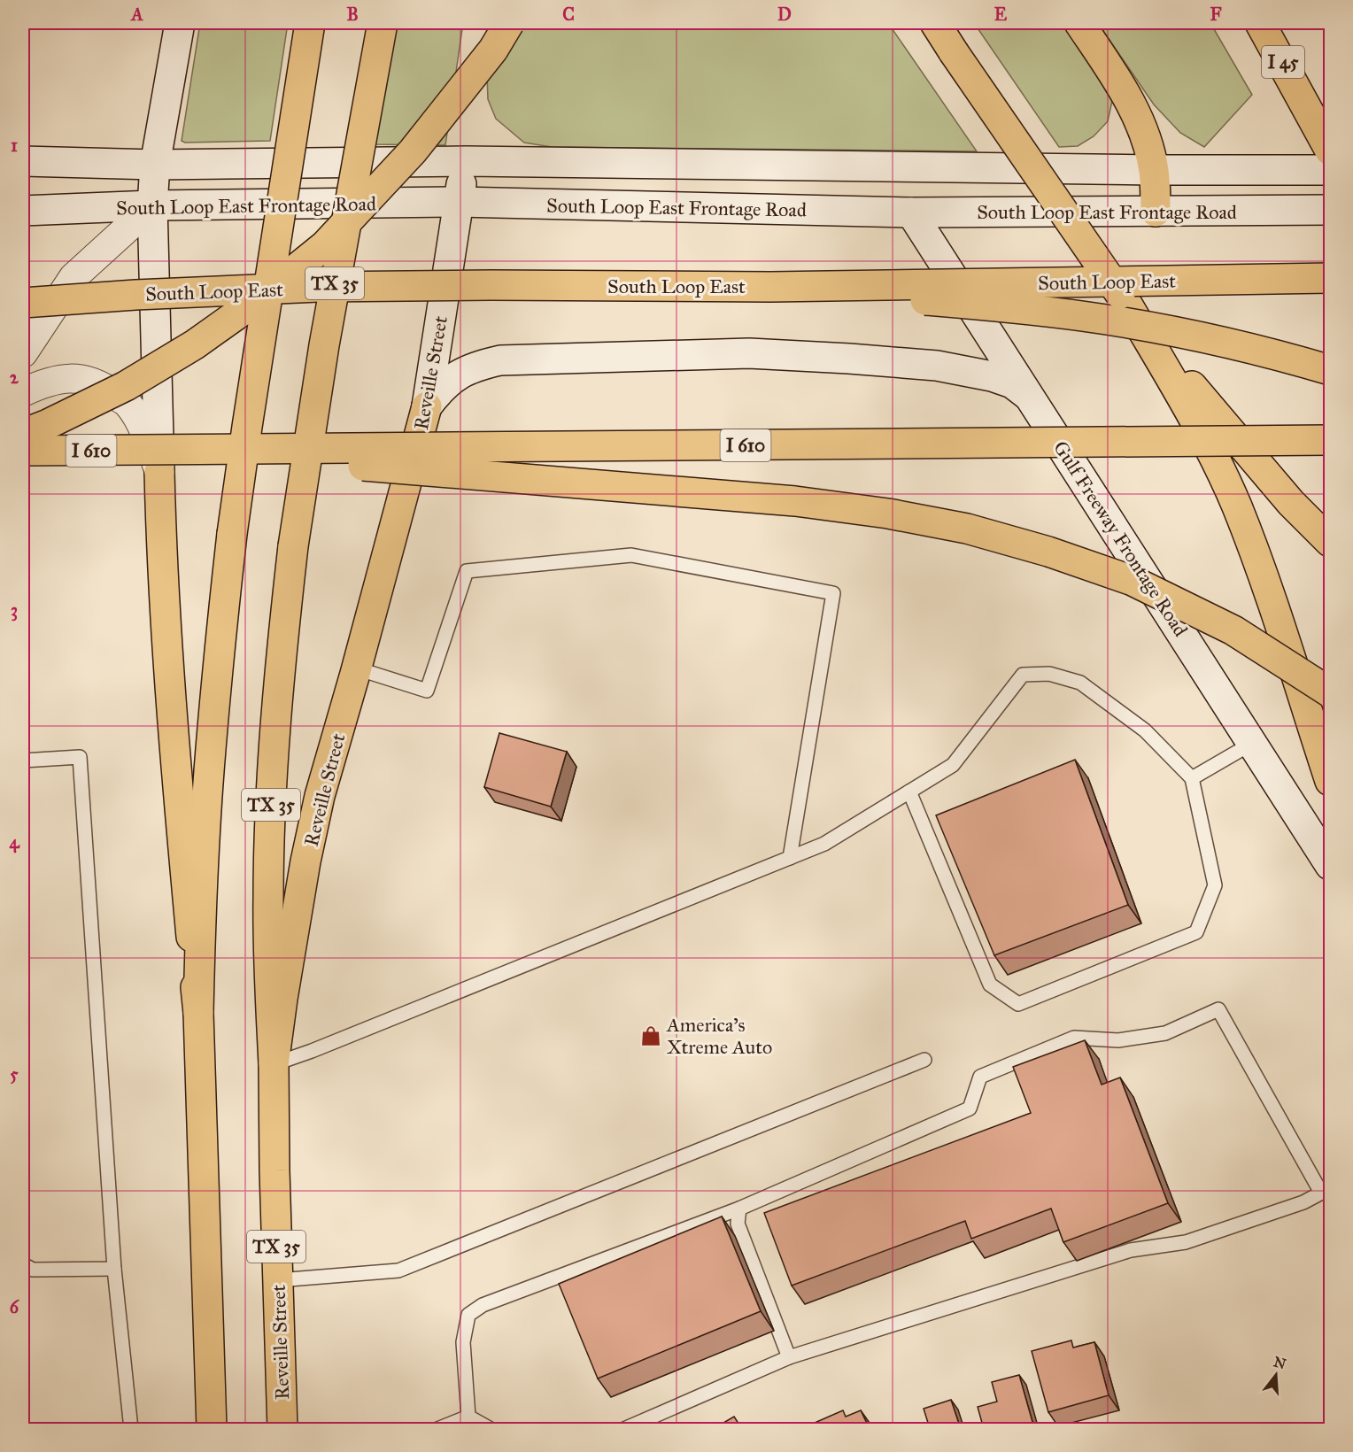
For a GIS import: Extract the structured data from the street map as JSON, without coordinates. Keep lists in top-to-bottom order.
{
  "streets": {
    "main road": [
      "I 45",
      "South Loop East Frontage Road",
      "South Loop East",
      "TX 35",
      "Reveille Street",
      "I 610",
      "Gulf Freeway Frontage Road"
    ]
  },
  "crossings": [
    ["South Loop East Frontage Road", "Reveille Street"],
    ["South Loop East Frontage Road", "Gulf Freeway Frontage Road"],
    ["TX 35", "Reveille Street"]
  ],
  "places": {
    "shop": ["America's Xtreme Auto"]
  },
  "north": "top",
  "grid": {
    "columns": [
      "A",
      "B",
      "C",
      "D",
      "E",
      "F"
    ],
    "rows": [
      "1",
      "2",
      "3",
      "4",
      "5",
      "6"
    ]
  }
}
